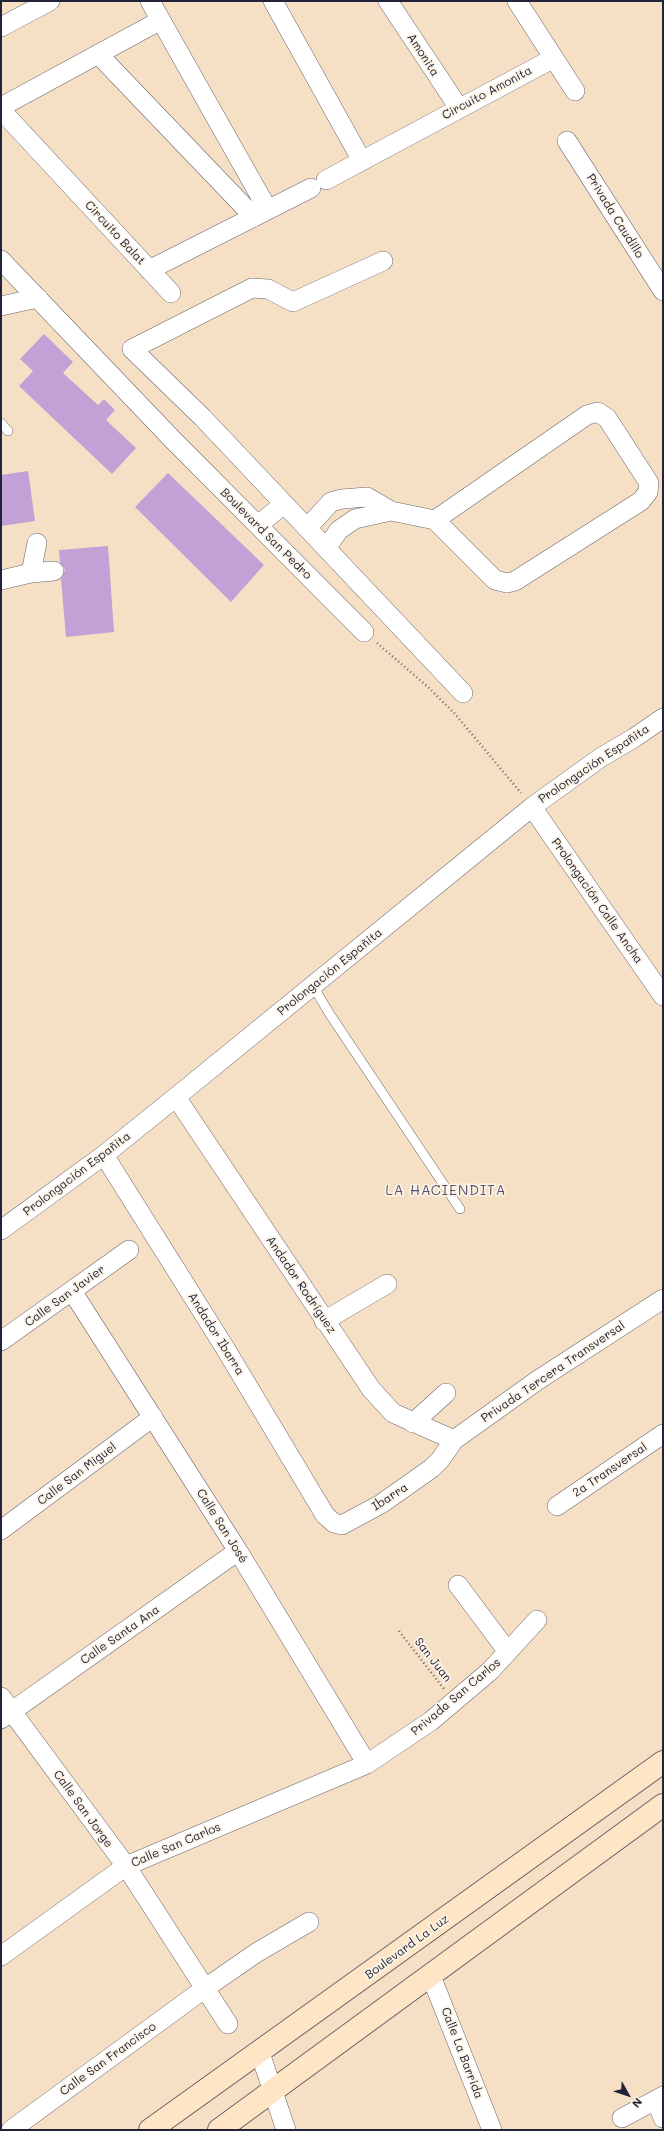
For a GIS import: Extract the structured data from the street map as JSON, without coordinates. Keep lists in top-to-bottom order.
{
  "streets": {
    "main road": ["Boulevard La Luz"],
    "street": [
      "Amonita",
      "Circuito Amonita",
      "Privada Caudillo",
      "Circuito Balat",
      "Boulevard San Pedro",
      "Prolongación Españita",
      "Prolongación Calle Ancha",
      "Andador Rodríguez",
      "Calle San Javier",
      "Andador Ibarra",
      "Privada Tercera Transversal",
      "2a Transversal",
      "Calle San Miguel",
      "Ibarra",
      "Calle San José",
      "Calle Santa Ana",
      "Privada San Carlos",
      "Calle San Jorge",
      "Calle San Carlos",
      "Calle La Barrida",
      "Calle San Francisco"
    ],
    "path": ["San Juan"]
  },
  "crossings": [
    ["Amonita", "Circuito Amonita"],
    ["Circuito Amonita", "Circuito Balat"],
    ["Prolongación Españita", "Prolongación Calle Ancha"],
    ["Prolongación Españita", "Andador Rodríguez"],
    ["Prolongación Españita", "Andador Ibarra"],
    ["Andador Rodríguez", "Privada Tercera Transversal"],
    ["Andador Rodríguez", "Ibarra"],
    ["Calle San Javier", "Calle San José"],
    ["Andador Ibarra", "Ibarra"],
    ["Privada Tercera Transversal", "Ibarra"],
    ["Calle San Miguel", "Calle San José"],
    ["Calle San José", "Calle Santa Ana"],
    ["Calle San José", "Privada San Carlos"],
    ["Calle San José", "Calle San Carlos"],
    ["Calle Santa Ana", "Calle San Jorge"],
    ["San Juan", "Privada San Carlos"],
    ["Privada San Carlos", "Calle San Carlos"],
    ["Calle San Jorge", "Calle San Carlos"],
    ["Calle San Jorge", "Calle San Francisco"]
  ],
  "districts": ["LA HACIENDITA"],
  "north": "bottom right"
}
